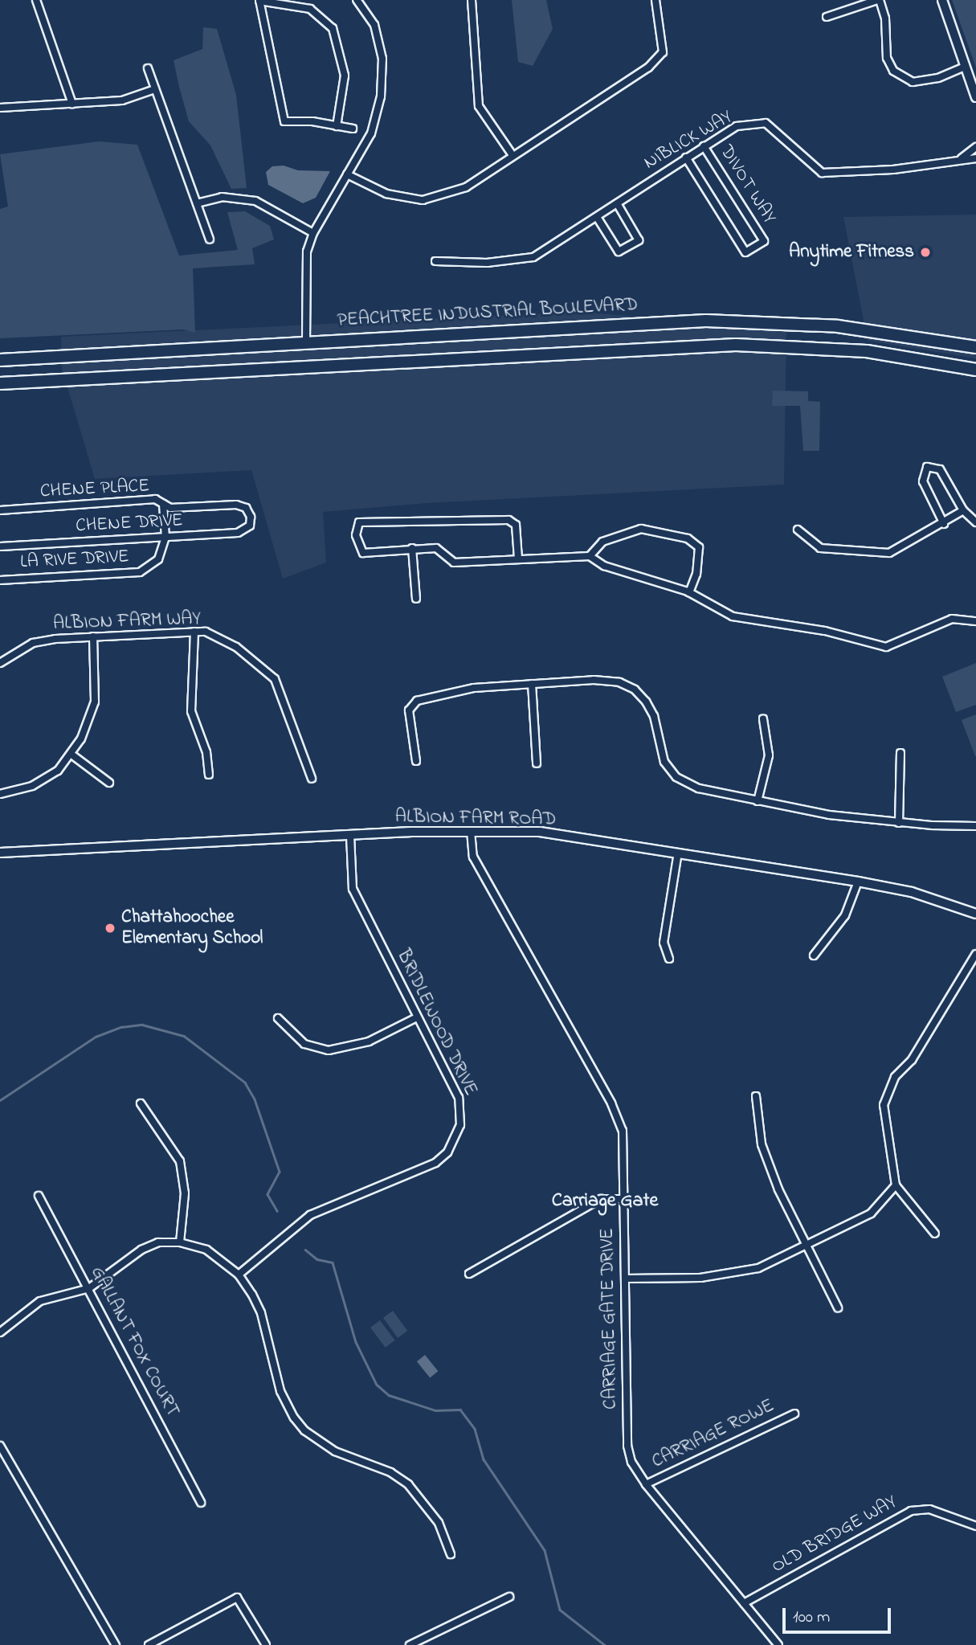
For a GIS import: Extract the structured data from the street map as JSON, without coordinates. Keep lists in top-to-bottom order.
{
  "streets": {
    "highway": ["PEACHTREE INDUSTRIAL BOULEVARD"],
    "street": [
      "NIBLICK WAY",
      "DIVOT WAY",
      "CHENE PLACE",
      "CHENE DRIVE",
      "LA RIVE DRIVE",
      "ALBION FARM WAY",
      "ALBION FARM ROAD",
      "BRIDLEWOOD DRIVE",
      "CARRIAGE GATE DRIVE",
      "GALLANT FOX COURT",
      "CARRIAGE ROWE",
      "OLD BRIDGE WAY"
    ]
  },
  "crossings": [
    ["NIBLICK WAY", "DIVOT WAY"],
    ["CHENE PLACE", "CHENE DRIVE"],
    ["CHENE PLACE", "LA RIVE DRIVE"],
    ["CHENE DRIVE", "LA RIVE DRIVE"],
    ["ALBION FARM ROAD", "BRIDLEWOOD DRIVE"],
    ["ALBION FARM ROAD", "CARRIAGE GATE DRIVE"],
    ["CARRIAGE GATE DRIVE", "CARRIAGE ROWE"],
    ["CARRIAGE GATE DRIVE", "OLD BRIDGE WAY"]
  ],
  "districts": ["Carriage Gate"],
  "places": ["Anytime Fitness", "Chattahoochee Elementary School"],
  "scale_bar": "100 m"
}
